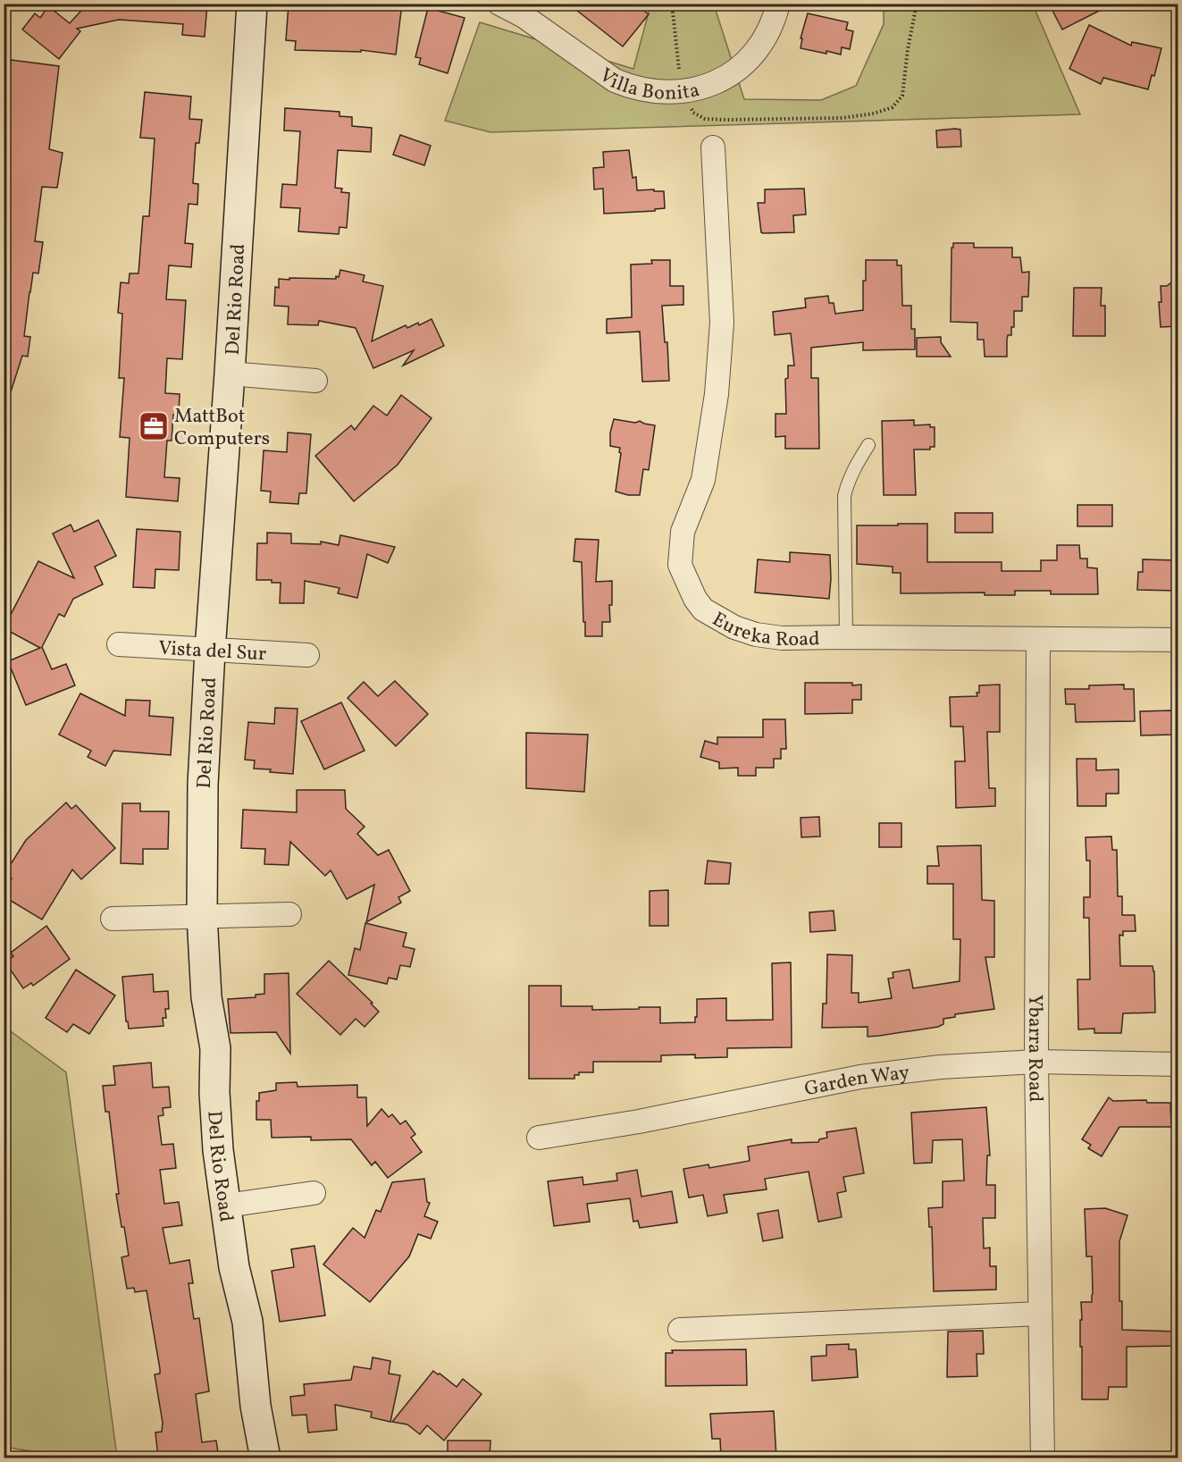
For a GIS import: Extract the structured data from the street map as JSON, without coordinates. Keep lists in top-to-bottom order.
{
  "streets": {
    "main road": ["Del Rio Road"],
    "street": [
      "Villa Bonita",
      "Eureka Road",
      "Vista del Sur",
      "Ybarra Road",
      "Garden Way"
    ]
  },
  "crossings": [
    ["Del Rio Road", "Vista del Sur"],
    ["Eureka Road", "Ybarra Road"],
    ["Ybarra Road", "Garden Way"]
  ],
  "places": {
    "office": ["MattBot Computers"]
  }
}
